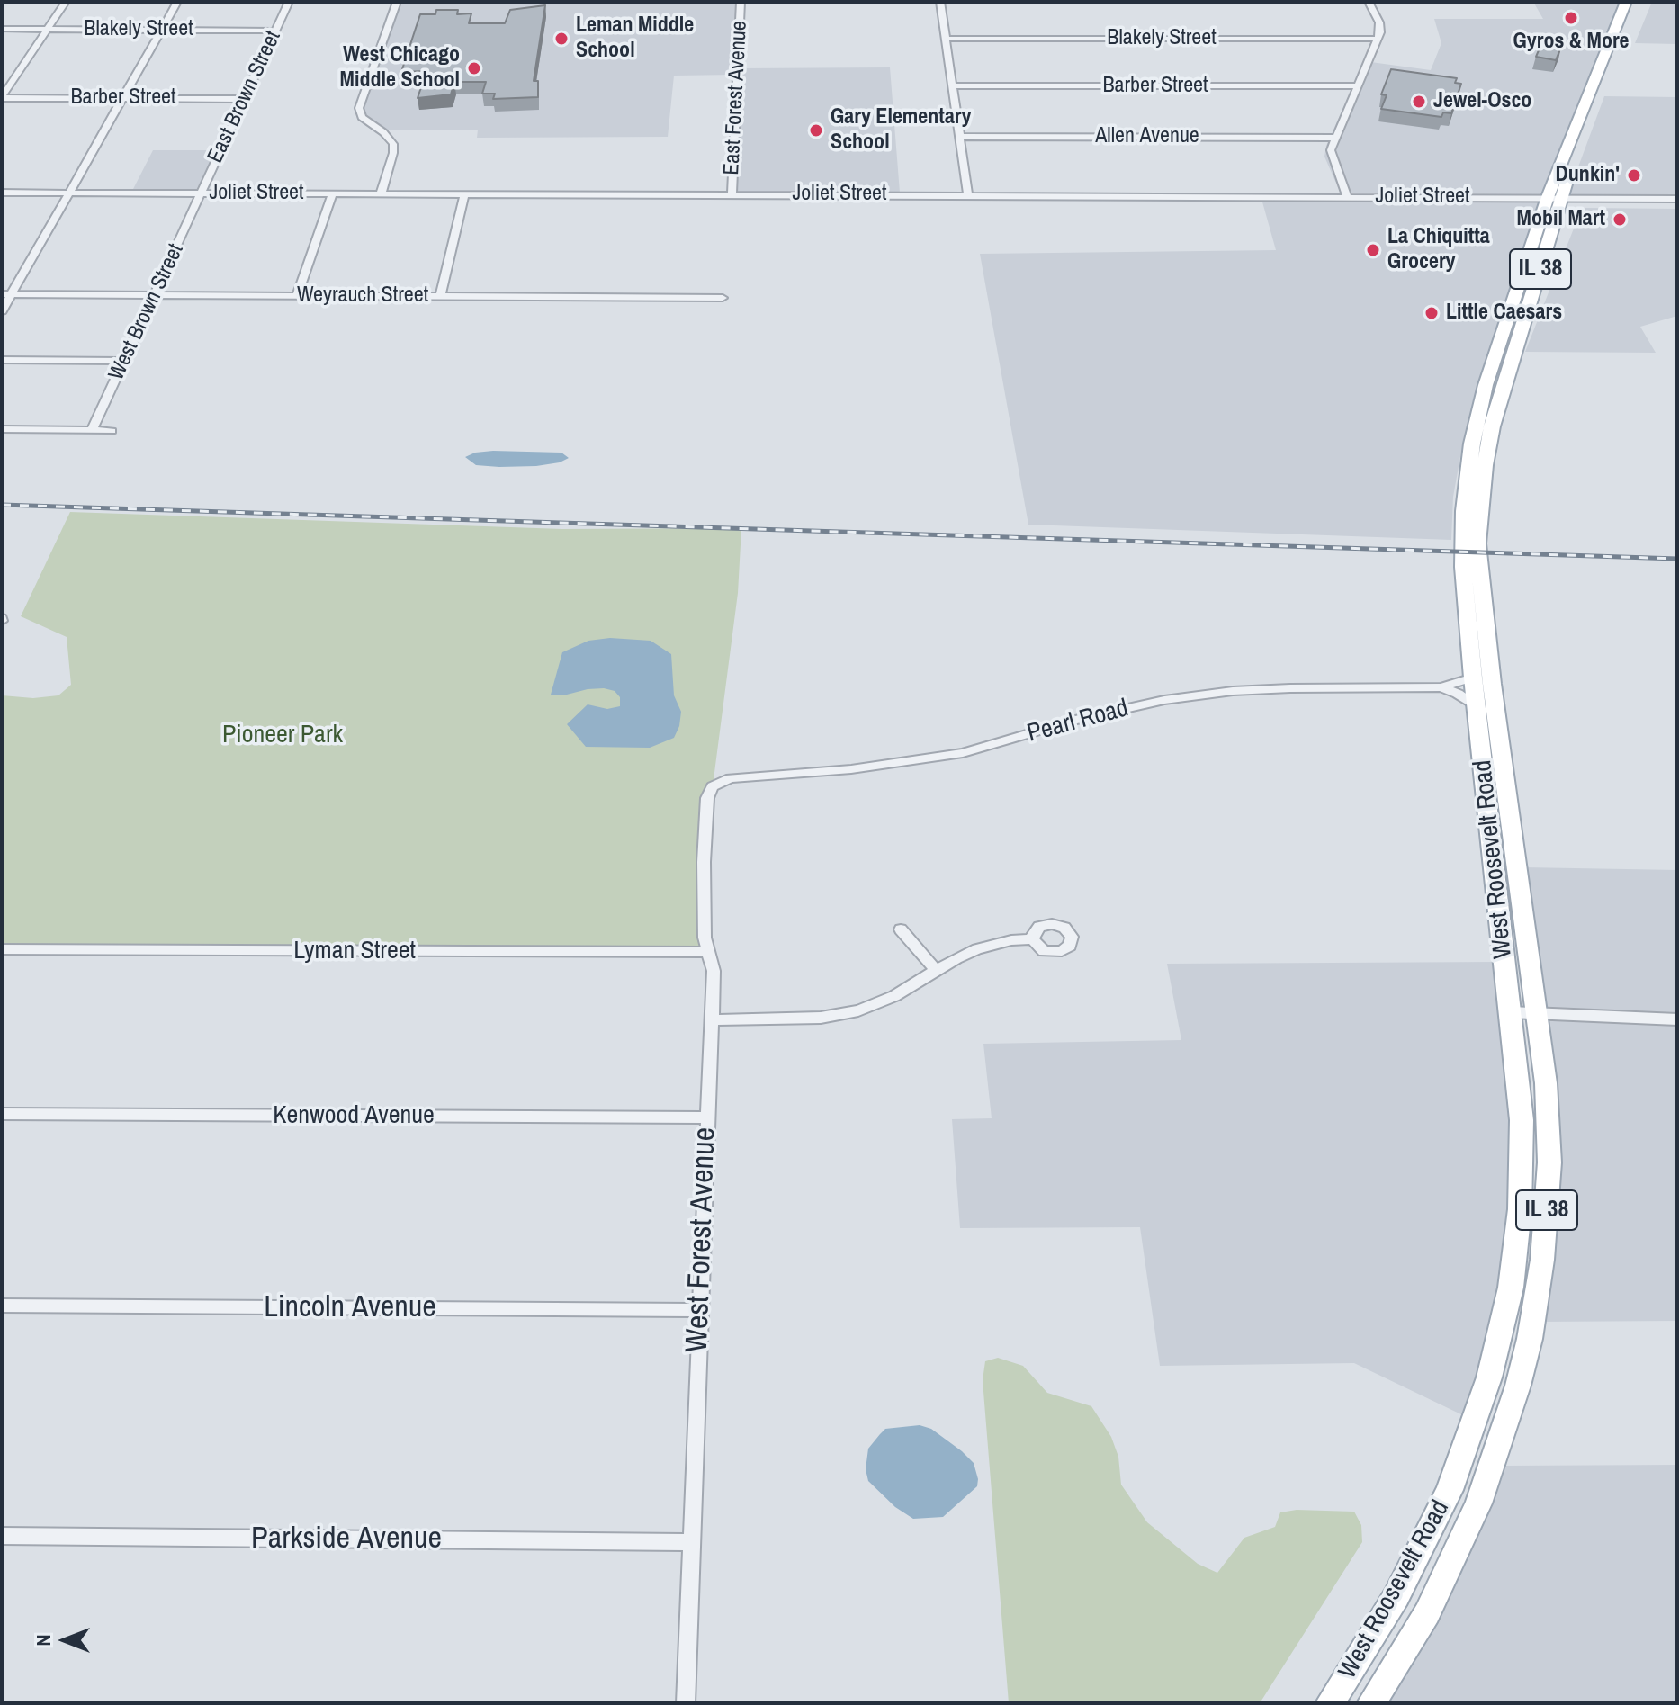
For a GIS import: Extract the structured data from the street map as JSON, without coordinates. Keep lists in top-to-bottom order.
{
  "streets": {
    "main road": ["IL 38", "West Roosevelt Road"],
    "street": [
      "Blakely Street",
      "Barber Street",
      "East Brown Street",
      "East Forest Avenue",
      "Allen Avenue",
      "Joliet Street",
      "Weyrauch Street",
      "West Brown Street",
      "Pearl Road",
      "Lyman Street",
      "Kenwood Avenue",
      "West Forest Avenue",
      "Lincoln Avenue",
      "Parkside Avenue"
    ]
  },
  "crossings": [
    ["Blakely Street", "East Brown Street"],
    ["Barber Street", "East Brown Street"],
    ["East Brown Street", "Joliet Street"],
    ["East Brown Street", "West Brown Street"],
    ["East Forest Avenue", "Joliet Street"],
    ["Joliet Street", "West Brown Street"],
    ["Joliet Street", "West Roosevelt Road"],
    ["Weyrauch Street", "West Brown Street"],
    ["Pearl Road", "West Roosevelt Road"],
    ["Pearl Road", "West Forest Avenue"],
    ["Lyman Street", "West Forest Avenue"],
    ["Kenwood Avenue", "West Forest Avenue"],
    ["West Forest Avenue", "Lincoln Avenue"],
    ["West Forest Avenue", "Parkside Avenue"]
  ],
  "parks": ["Pioneer Park"],
  "places": [
    "Gyros & More",
    "Leman Middle School",
    "West Chicago Middle School",
    "Jewel-Osco",
    "Gary Elementary School",
    "Dunkin'",
    "Mobil Mart",
    "La Chiquitta Grocery",
    "Little Caesars"
  ],
  "north": "left"
}
